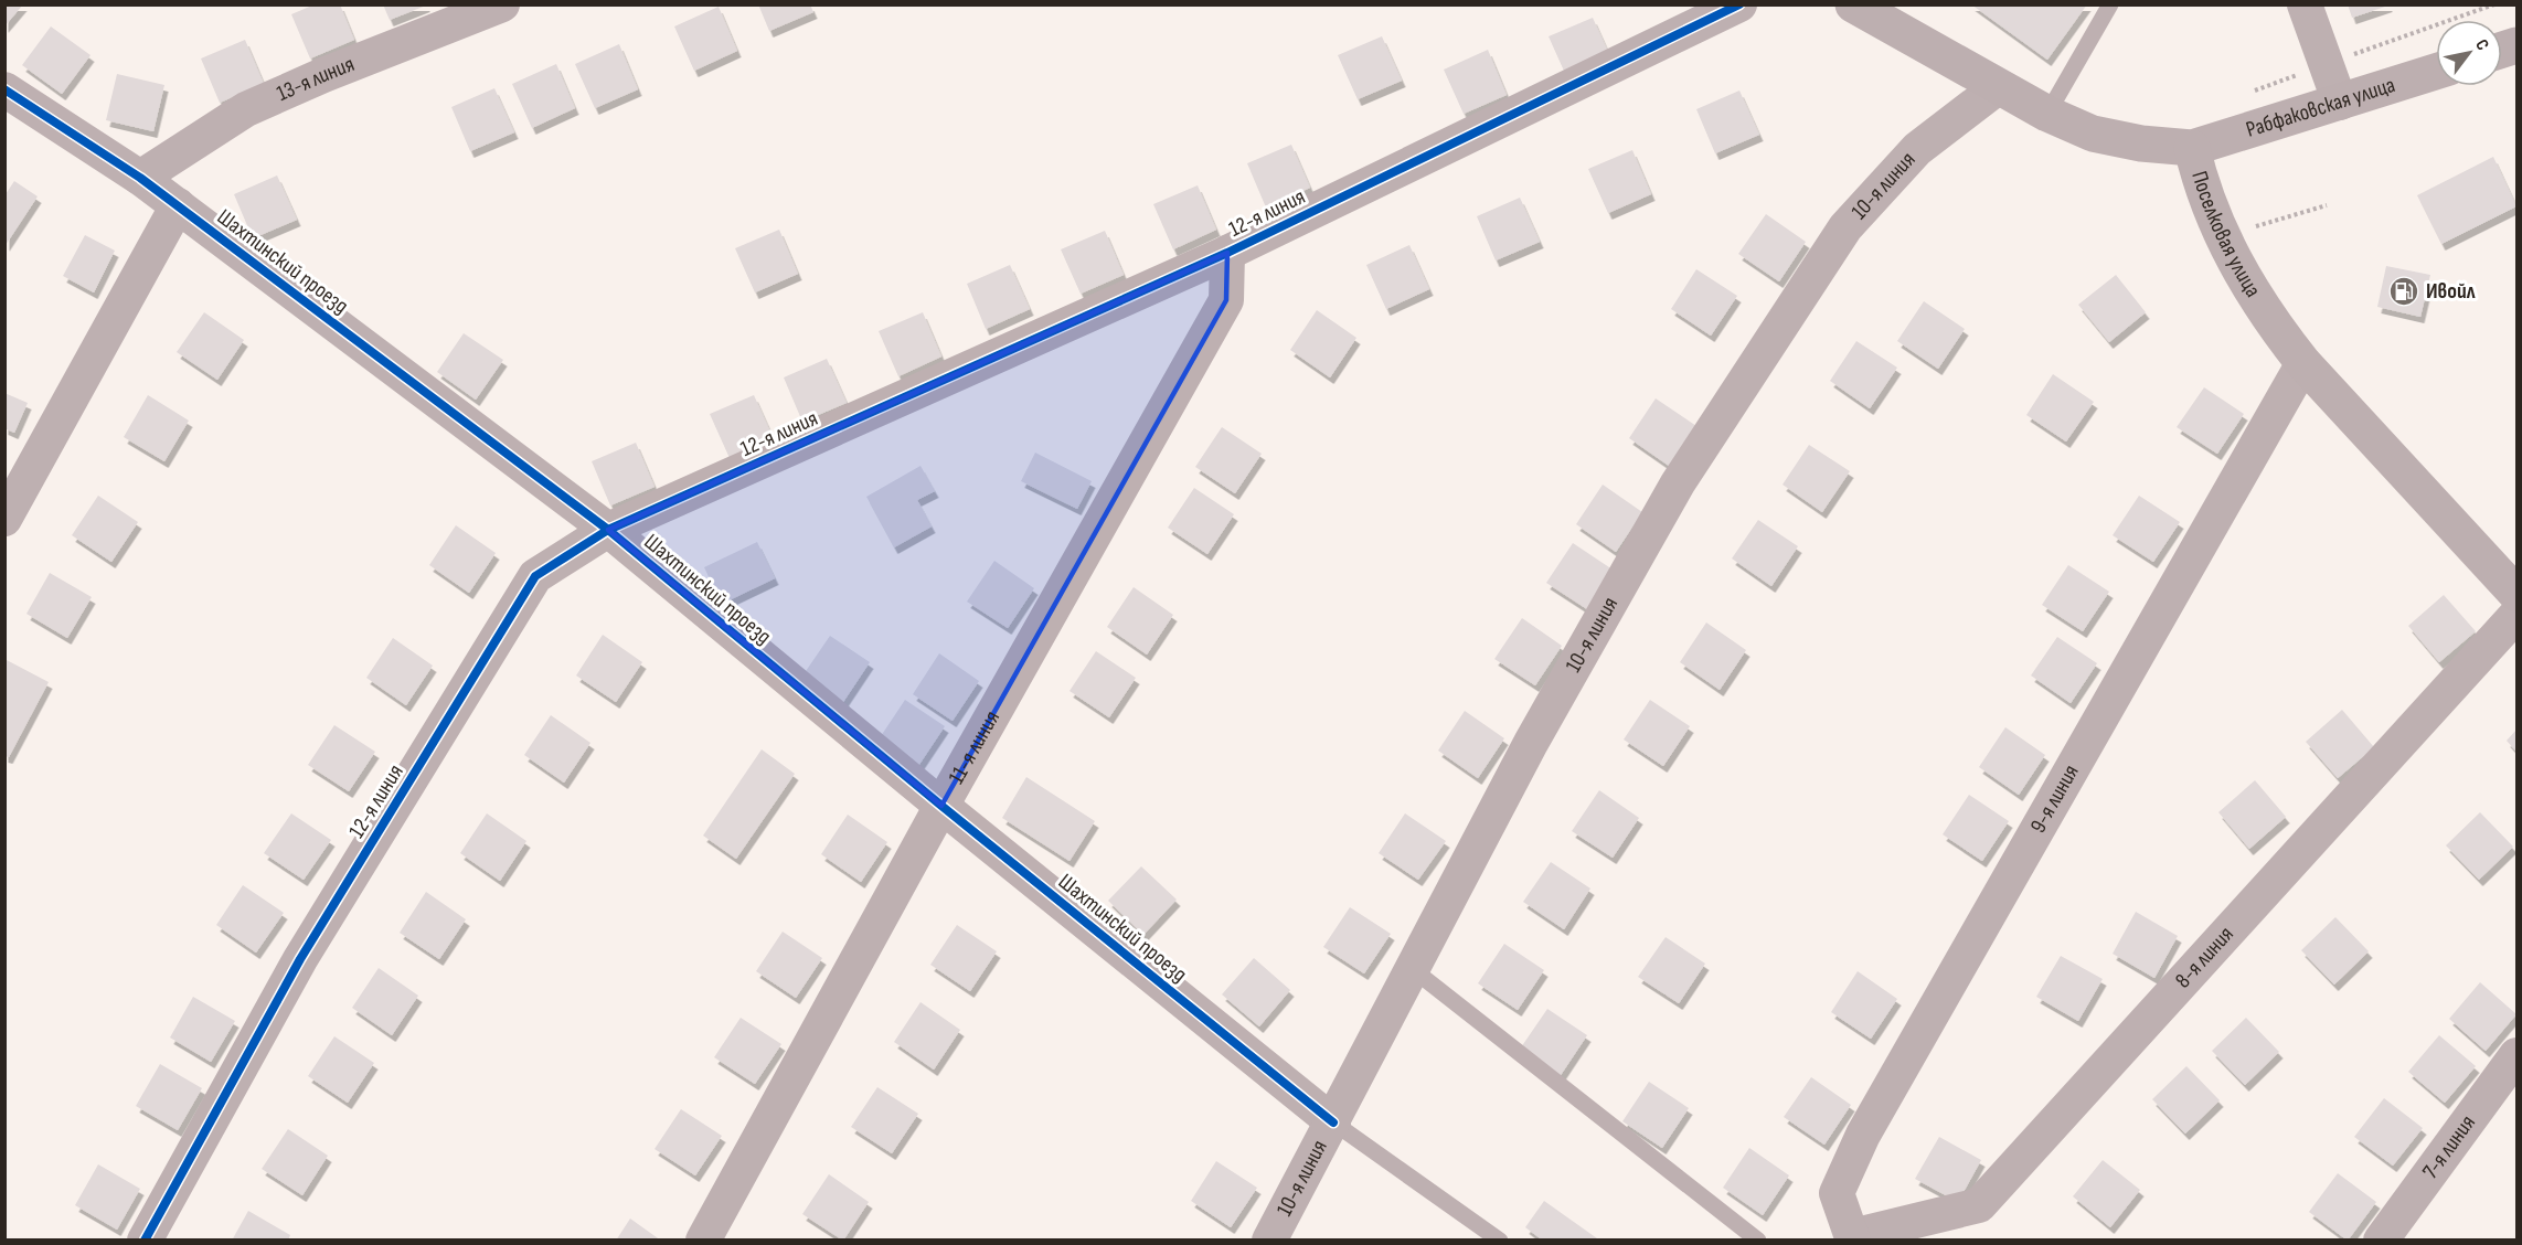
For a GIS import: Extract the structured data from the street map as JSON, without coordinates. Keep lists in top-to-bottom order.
{
  "streets": {
    "street": [
      "13-я линия",
      "Рабфаковская улица",
      "10-я линия",
      "12-я линия",
      "Поселковая улица",
      "Шахтинский проезд",
      "11-я линия",
      "9-я линия",
      "8-я линия",
      "7-я линия"
    ]
  },
  "crossings": [
    ["13-я линия", "Шахтинский проезд"],
    ["Рабфаковская улица", "Поселковая улица"],
    ["10-я линия", "Поселковая улица"],
    ["10-я линия", "Шахтинский проезд"],
    ["12-я линия", "Шахтинский проезд"],
    ["12-я линия", "11-я линия"],
    ["Поселковая улица", "9-я линия"],
    ["Шахтинский проезд", "11-я линия"],
    ["9-я линия", "8-я линия"]
  ],
  "places": {
    "fuel station": ["Ивойл"]
  },
  "north": "top right"
}
